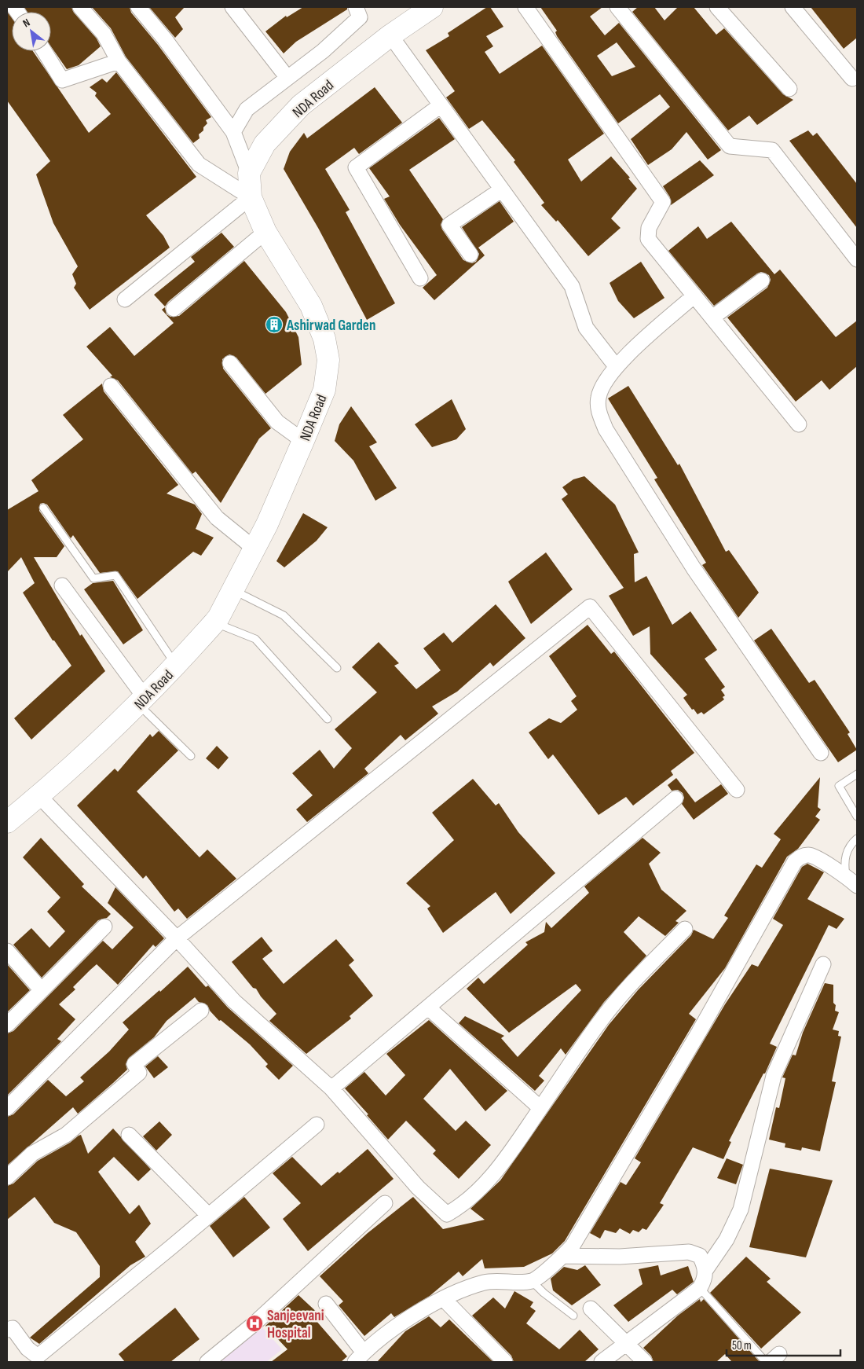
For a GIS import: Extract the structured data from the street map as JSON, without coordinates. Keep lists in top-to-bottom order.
{
  "streets": {
    "main road": ["NDA Road"]
  },
  "places": {
    "building": ["Ashirwad Garden"],
    "hospital": ["Sanjeevani Hospital"]
  },
  "scale_bar": "50 m",
  "north": "top left"
}
